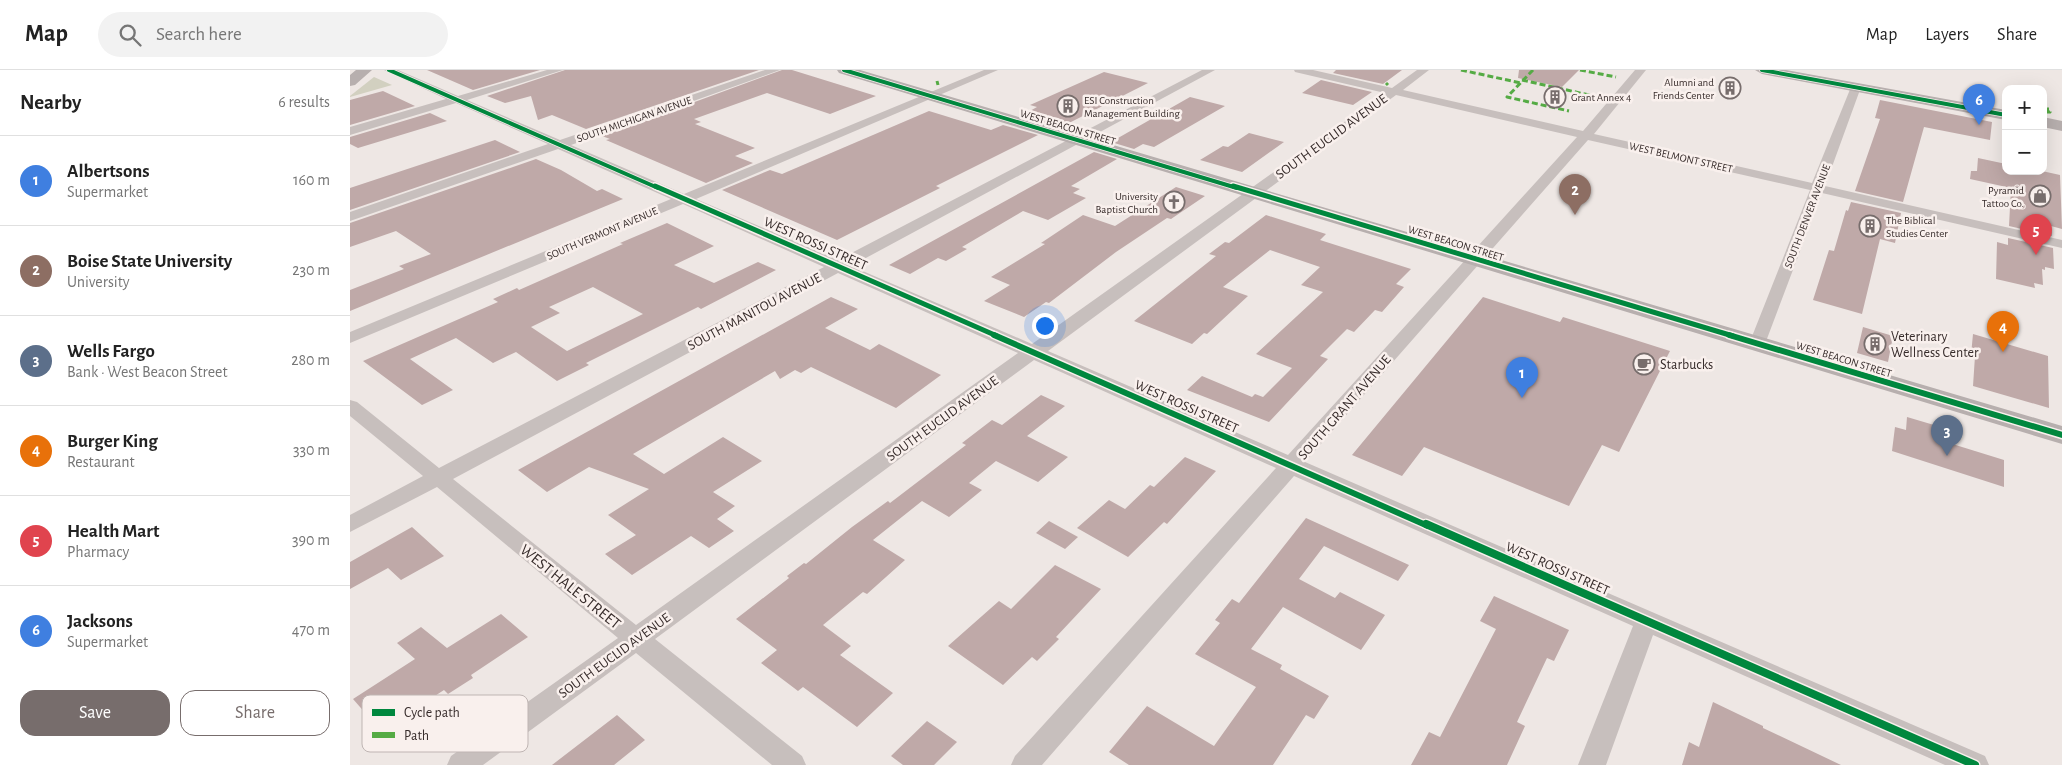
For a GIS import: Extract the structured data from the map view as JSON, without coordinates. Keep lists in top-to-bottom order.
{
  "streets": {
    "street": [
      "SOUTH MICHIGAN AVENUE",
      "WEST BEACON STREET",
      "SOUTH EUCLID AVENUE",
      "WEST BELMONT STREET",
      "SOUTH DENVER AVENUE",
      "SOUTH VERMONT AVENUE",
      "WEST ROSSI STREET",
      "SOUTH MANITOU AVENUE",
      "SOUTH GRANT AVENUE",
      "WEST HALE STREET"
    ]
  },
  "crossings": [
    ["SOUTH MICHIGAN AVENUE", "WEST ROSSI STREET"],
    ["WEST BEACON STREET", "SOUTH EUCLID AVENUE"],
    ["WEST BEACON STREET", "SOUTH DENVER AVENUE"],
    ["WEST BEACON STREET", "SOUTH VERMONT AVENUE"],
    ["WEST BEACON STREET", "SOUTH MANITOU AVENUE"],
    ["WEST BEACON STREET", "SOUTH GRANT AVENUE"],
    ["SOUTH EUCLID AVENUE", "WEST BELMONT STREET"],
    ["SOUTH EUCLID AVENUE", "WEST ROSSI STREET"],
    ["SOUTH EUCLID AVENUE", "WEST HALE STREET"],
    ["WEST BELMONT STREET", "SOUTH DENVER AVENUE"],
    ["WEST BELMONT STREET", "SOUTH GRANT AVENUE"],
    ["SOUTH VERMONT AVENUE", "WEST ROSSI STREET"],
    ["WEST ROSSI STREET", "SOUTH MANITOU AVENUE"],
    ["WEST ROSSI STREET", "SOUTH GRANT AVENUE"],
    ["SOUTH MANITOU AVENUE", "WEST HALE STREET"]
  ],
  "places": {
    "building": [
      "Alumni and Friends Center",
      "Grant Annex 4",
      "ESI Construction Management Building",
      "The Biblical Studies Center",
      "Veterinary Wellness Center"
    ],
    "shop": ["Pyramid Tattoo Co."],
    "church": ["University Baptist Church"],
    "cafe": ["Starbucks"]
  },
  "legend": ["Cycle path", "Path"],
  "page": {
    "header": "Map",
    "search": "Search here",
    "nav": ["Map", "Layers", "Share"],
    "heading": ["Nearby", "6 results"],
    "pins": [
      "6",
      "2",
      "5",
      "4",
      "1",
      "3"
    ],
    "map_buttons": ["+", "−"],
    "list": [
      {
        "mark": "1",
        "name": "Albertsons",
        "note": "Supermarket",
        "value": "160 m"
      },
      {
        "mark": "2",
        "name": "Boise State University",
        "note": "University",
        "value": "230 m"
      },
      {
        "mark": "3",
        "name": "Wells Fargo",
        "note": "Bank · West Beacon Street",
        "value": "280 m"
      },
      {
        "mark": "4",
        "name": "Burger King",
        "note": "Restaurant",
        "value": "330 m"
      },
      {
        "mark": "5",
        "name": "Health Mart",
        "note": "Pharmacy",
        "value": "390 m"
      },
      {
        "mark": "6",
        "name": "Jacksons",
        "note": "Supermarket",
        "value": "470 m"
      }
    ],
    "buttons": ["Save", "Share"]
  }
}
